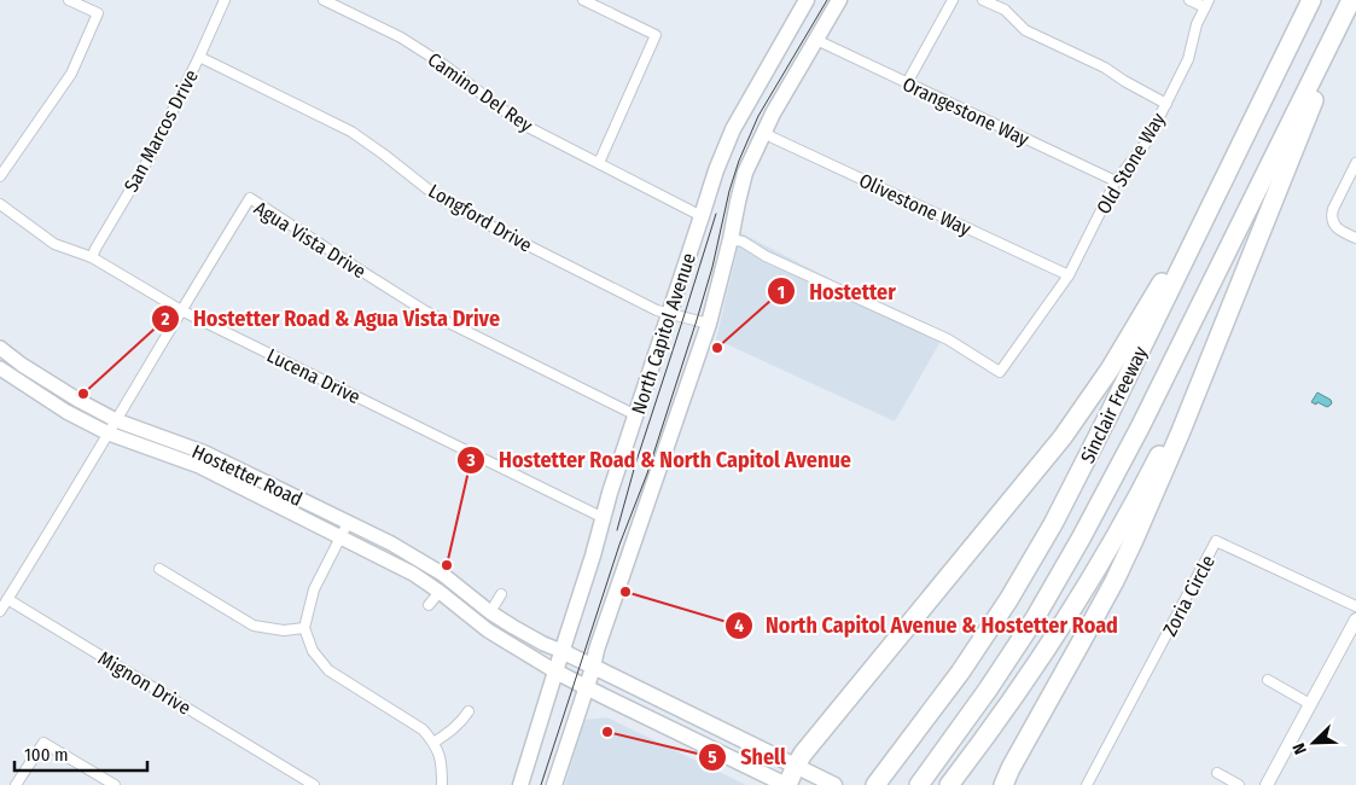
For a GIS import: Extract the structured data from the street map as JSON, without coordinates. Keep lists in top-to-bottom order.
{
  "streets": {
    "highway": ["Sinclair Freeway"],
    "main road": ["North Capitol Avenue", "Hostetter Road"],
    "street": [
      "Camino Del Rey",
      "Orangestone Way",
      "San Marcos Drive",
      "Old Stone Way",
      "Olivestone Way",
      "Longford Drive",
      "Agua Vista Drive",
      "Lucena Drive",
      "Zoria Circle",
      "Mignon Drive"
    ]
  },
  "crossings": [
    ["Camino Del Rey", "North Capitol Avenue"],
    ["Orangestone Way", "Old Stone Way"],
    ["Orangestone Way", "North Capitol Avenue"],
    ["San Marcos Drive", "Longford Drive"],
    ["San Marcos Drive", "Lucena Drive"],
    ["Old Stone Way", "Olivestone Way"],
    ["Old Stone Way", "North Capitol Avenue"],
    ["Olivestone Way", "North Capitol Avenue"],
    ["Longford Drive", "North Capitol Avenue"],
    ["Agua Vista Drive", "North Capitol Avenue"],
    ["Agua Vista Drive", "Lucena Drive"],
    ["Agua Vista Drive", "Hostetter Road"],
    ["Agua Vista Drive", "Mignon Drive"],
    ["North Capitol Avenue", "Lucena Drive"],
    ["North Capitol Avenue", "Hostetter Road"]
  ],
  "places": [
    "Hostetter",
    "Hostetter Road & Agua Vista Drive",
    "Hostetter Road & North Capitol Avenue",
    "North Capitol Avenue & Hostetter Road",
    "Shell"
  ],
  "scale_bar": "100 m",
  "north": "bottom left"
}
